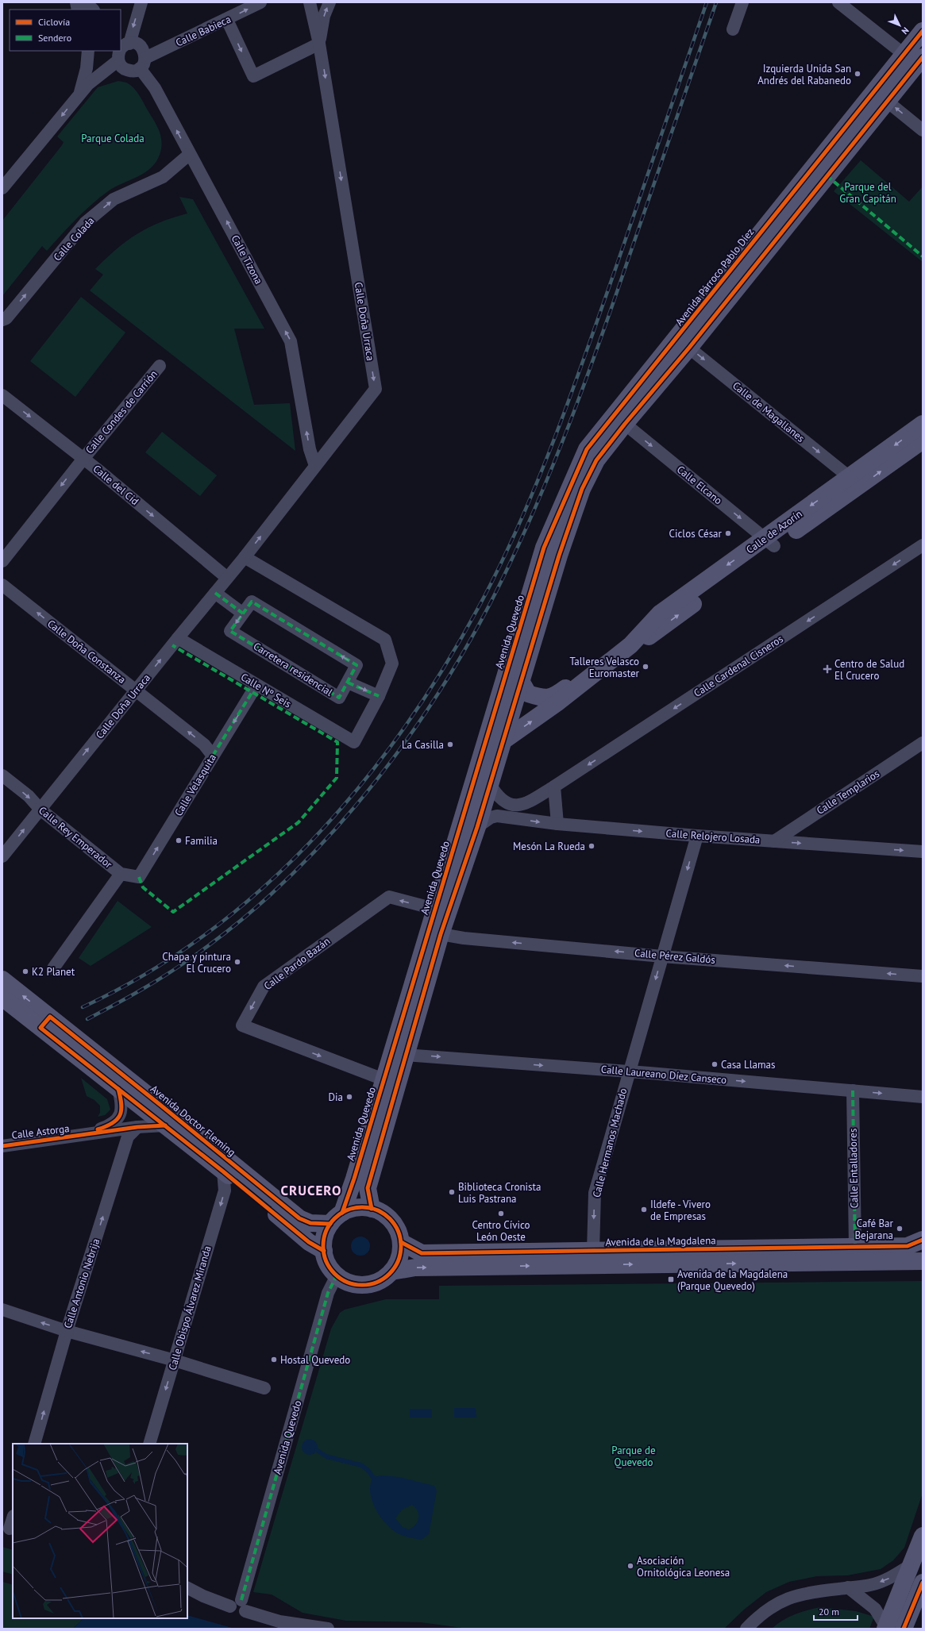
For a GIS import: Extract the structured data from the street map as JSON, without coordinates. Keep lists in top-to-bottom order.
{
  "streets": {
    "main road": [
      "Avenida Párroco Pablo Díez",
      "Calle de Azorín",
      "Avenida Quevedo",
      "Avenida Doctor Fleming",
      "Avenida de la Magdalena"
    ],
    "street": [
      "Calle Babieca",
      "Calle Colada",
      "Calle Tizona",
      "Calle Doña Urraca",
      "Calle Condes de Carrión",
      "Calle de Magallanes",
      "Calle del Cid",
      "Calle Elcano",
      "Calle Doña Constanza",
      "Calle Cardenal Cisneros",
      "Carretera residencial",
      "Calle Nº Seis",
      "Calle Velasquita",
      "Calle Templarios",
      "Calle Relojero Losada",
      "Calle Rey Emperador",
      "Calle Pérez Galdós",
      "Calle Pardo Bazán",
      "Calle Laureano Díez Canseco",
      "Calle Astorga",
      "Calle Hermanos Machado",
      "Calle Entalladores",
      "Calle Antonio Nebrija",
      "Calle Obispo Álvarez Miranda"
    ]
  },
  "crossings": [
    ["Calle Babieca", "Calle Tizona"],
    ["Calle Colada", "Calle Tizona"],
    ["Calle Tizona", "Calle Doña Urraca"],
    ["Avenida Párroco Pablo Díez", "Calle de Magallanes"],
    ["Avenida Párroco Pablo Díez", "Calle Elcano"],
    ["Avenida Párroco Pablo Díez", "Avenida Quevedo"],
    ["Calle Doña Urraca", "Calle del Cid"],
    ["Calle Doña Urraca", "Calle Doña Constanza"],
    ["Calle Doña Urraca", "Calle Nº Seis"],
    ["Calle Doña Urraca", "Calle Rey Emperador"],
    ["Calle Condes de Carrión", "Calle del Cid"],
    ["Calle de Magallanes", "Calle de Azorín"],
    ["Calle Elcano", "Calle de Azorín"],
    ["Calle de Azorín", "Avenida Quevedo"],
    ["Avenida Quevedo", "Calle Cardenal Cisneros"],
    ["Avenida Quevedo", "Calle Relojero Losada"],
    ["Avenida Quevedo", "Calle Pérez Galdós"],
    ["Avenida Quevedo", "Calle Pardo Bazán"],
    ["Avenida Quevedo", "Calle Laureano Díez Canseco"],
    ["Avenida Quevedo", "Avenida Doctor Fleming"],
    ["Avenida Quevedo", "Avenida de la Magdalena"],
    ["Calle Doña Constanza", "Calle Velasquita"],
    ["Calle Cardenal Cisneros", "Calle Relojero Losada"],
    ["Calle Velasquita", "Calle Rey Emperador"],
    ["Calle Templarios", "Calle Relojero Losada"],
    ["Calle Relojero Losada", "Calle Hermanos Machado"],
    ["Calle Pérez Galdós", "Calle Hermanos Machado"],
    ["Calle Laureano Díez Canseco", "Calle Hermanos Machado"],
    ["Calle Laureano Díez Canseco", "Calle Entalladores"],
    ["Avenida Doctor Fleming", "Calle Astorga"],
    ["Avenida Doctor Fleming", "Avenida de la Magdalena"],
    ["Avenida Doctor Fleming", "Calle Obispo Álvarez Miranda"],
    ["Calle Astorga", "Calle Antonio Nebrija"],
    ["Calle Hermanos Machado", "Avenida de la Magdalena"],
    ["Calle Entalladores", "Avenida de la Magdalena"]
  ],
  "one_way": [
    "Calle Tizona",
    "Calle Condes de Carrión",
    "Calle de Magallanes",
    "Calle del Cid",
    "Calle Elcano",
    "Calle Doña Constanza",
    "Calle Cardenal Cisneros",
    "Calle Relojero Losada",
    "Calle Pérez Galdós",
    "Calle Laureano Díez Canseco",
    "Calle Hermanos Machado",
    "Calle Antonio Nebrija",
    "Calle Obispo Álvarez Miranda"
  ],
  "districts": ["CRUCERO"],
  "parks": ["Parque Colada", "Parque del Gran Capitán", "Parque de Quevedo"],
  "places": {
    "other": [
      "Izquierda Unida San Andrés del Rabanedo",
      "Ciclos César",
      "Talleres Velasco Euromaster",
      "La Casilla",
      "Familia",
      "Mesón La Rueda",
      "Chapa y pintura El Crucero",
      "K2 Planet",
      "Casa Llamas",
      "Dia",
      "Biblioteca Cronista Luis Pastrana",
      "Ildefe - Vivero de Empresas",
      "Centro Cívico León Oeste",
      "Café Bar Bejarana",
      "Hostal Quevedo",
      "Asociación Ornitológica Leonesa"
    ],
    "health": ["Centro de Salud El Crucero"],
    "transit": ["Avenida de la Magdalena (Parque Quevedo)"]
  },
  "legend": ["Ciclovía", "Sendero"],
  "scale_bar": "20 m",
  "north": "bottom right"
}
